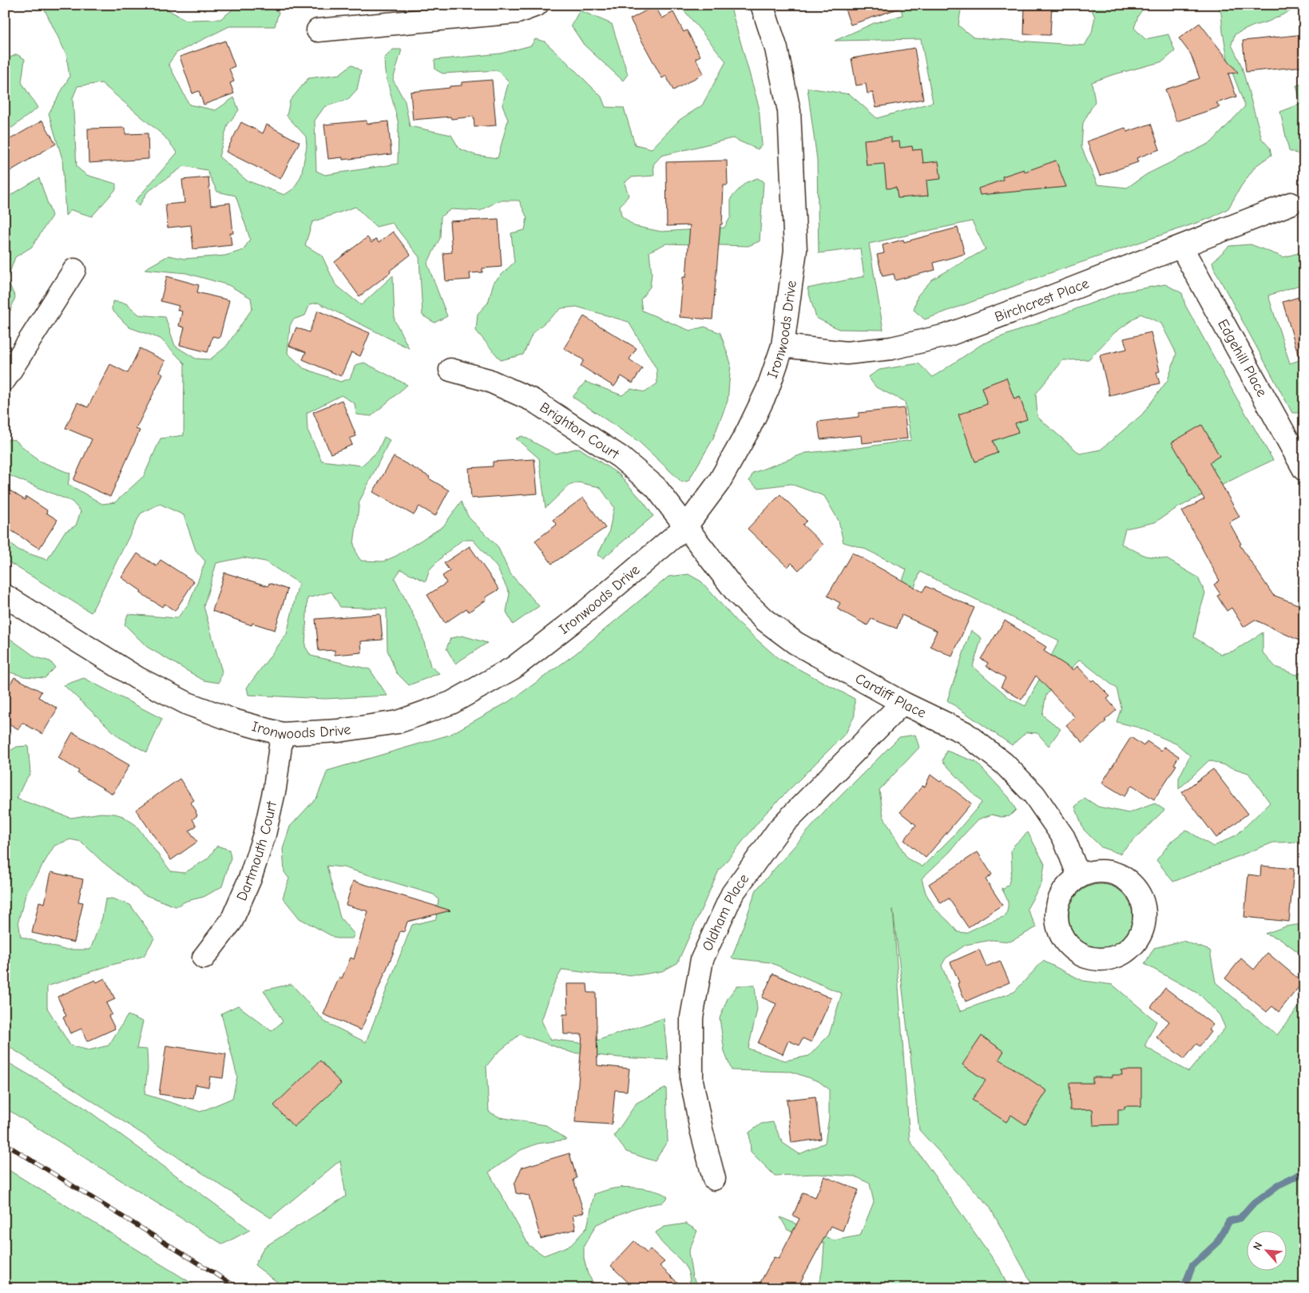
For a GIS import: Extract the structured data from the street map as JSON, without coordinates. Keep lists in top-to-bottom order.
{
  "streets": {
    "street": [
      "Birchcrest Place",
      "Ironwoods Drive",
      "Edgehill Place",
      "Brighton Court",
      "Cardiff Place",
      "Dartmouth Court",
      "Oldham Place"
    ]
  },
  "crossings": [
    ["Birchcrest Place", "Ironwoods Drive"],
    ["Birchcrest Place", "Edgehill Place"],
    ["Ironwoods Drive", "Brighton Court"],
    ["Ironwoods Drive", "Cardiff Place"],
    ["Ironwoods Drive", "Dartmouth Court"],
    ["Brighton Court", "Cardiff Place"],
    ["Cardiff Place", "Oldham Place"]
  ],
  "north": "top left"
}
